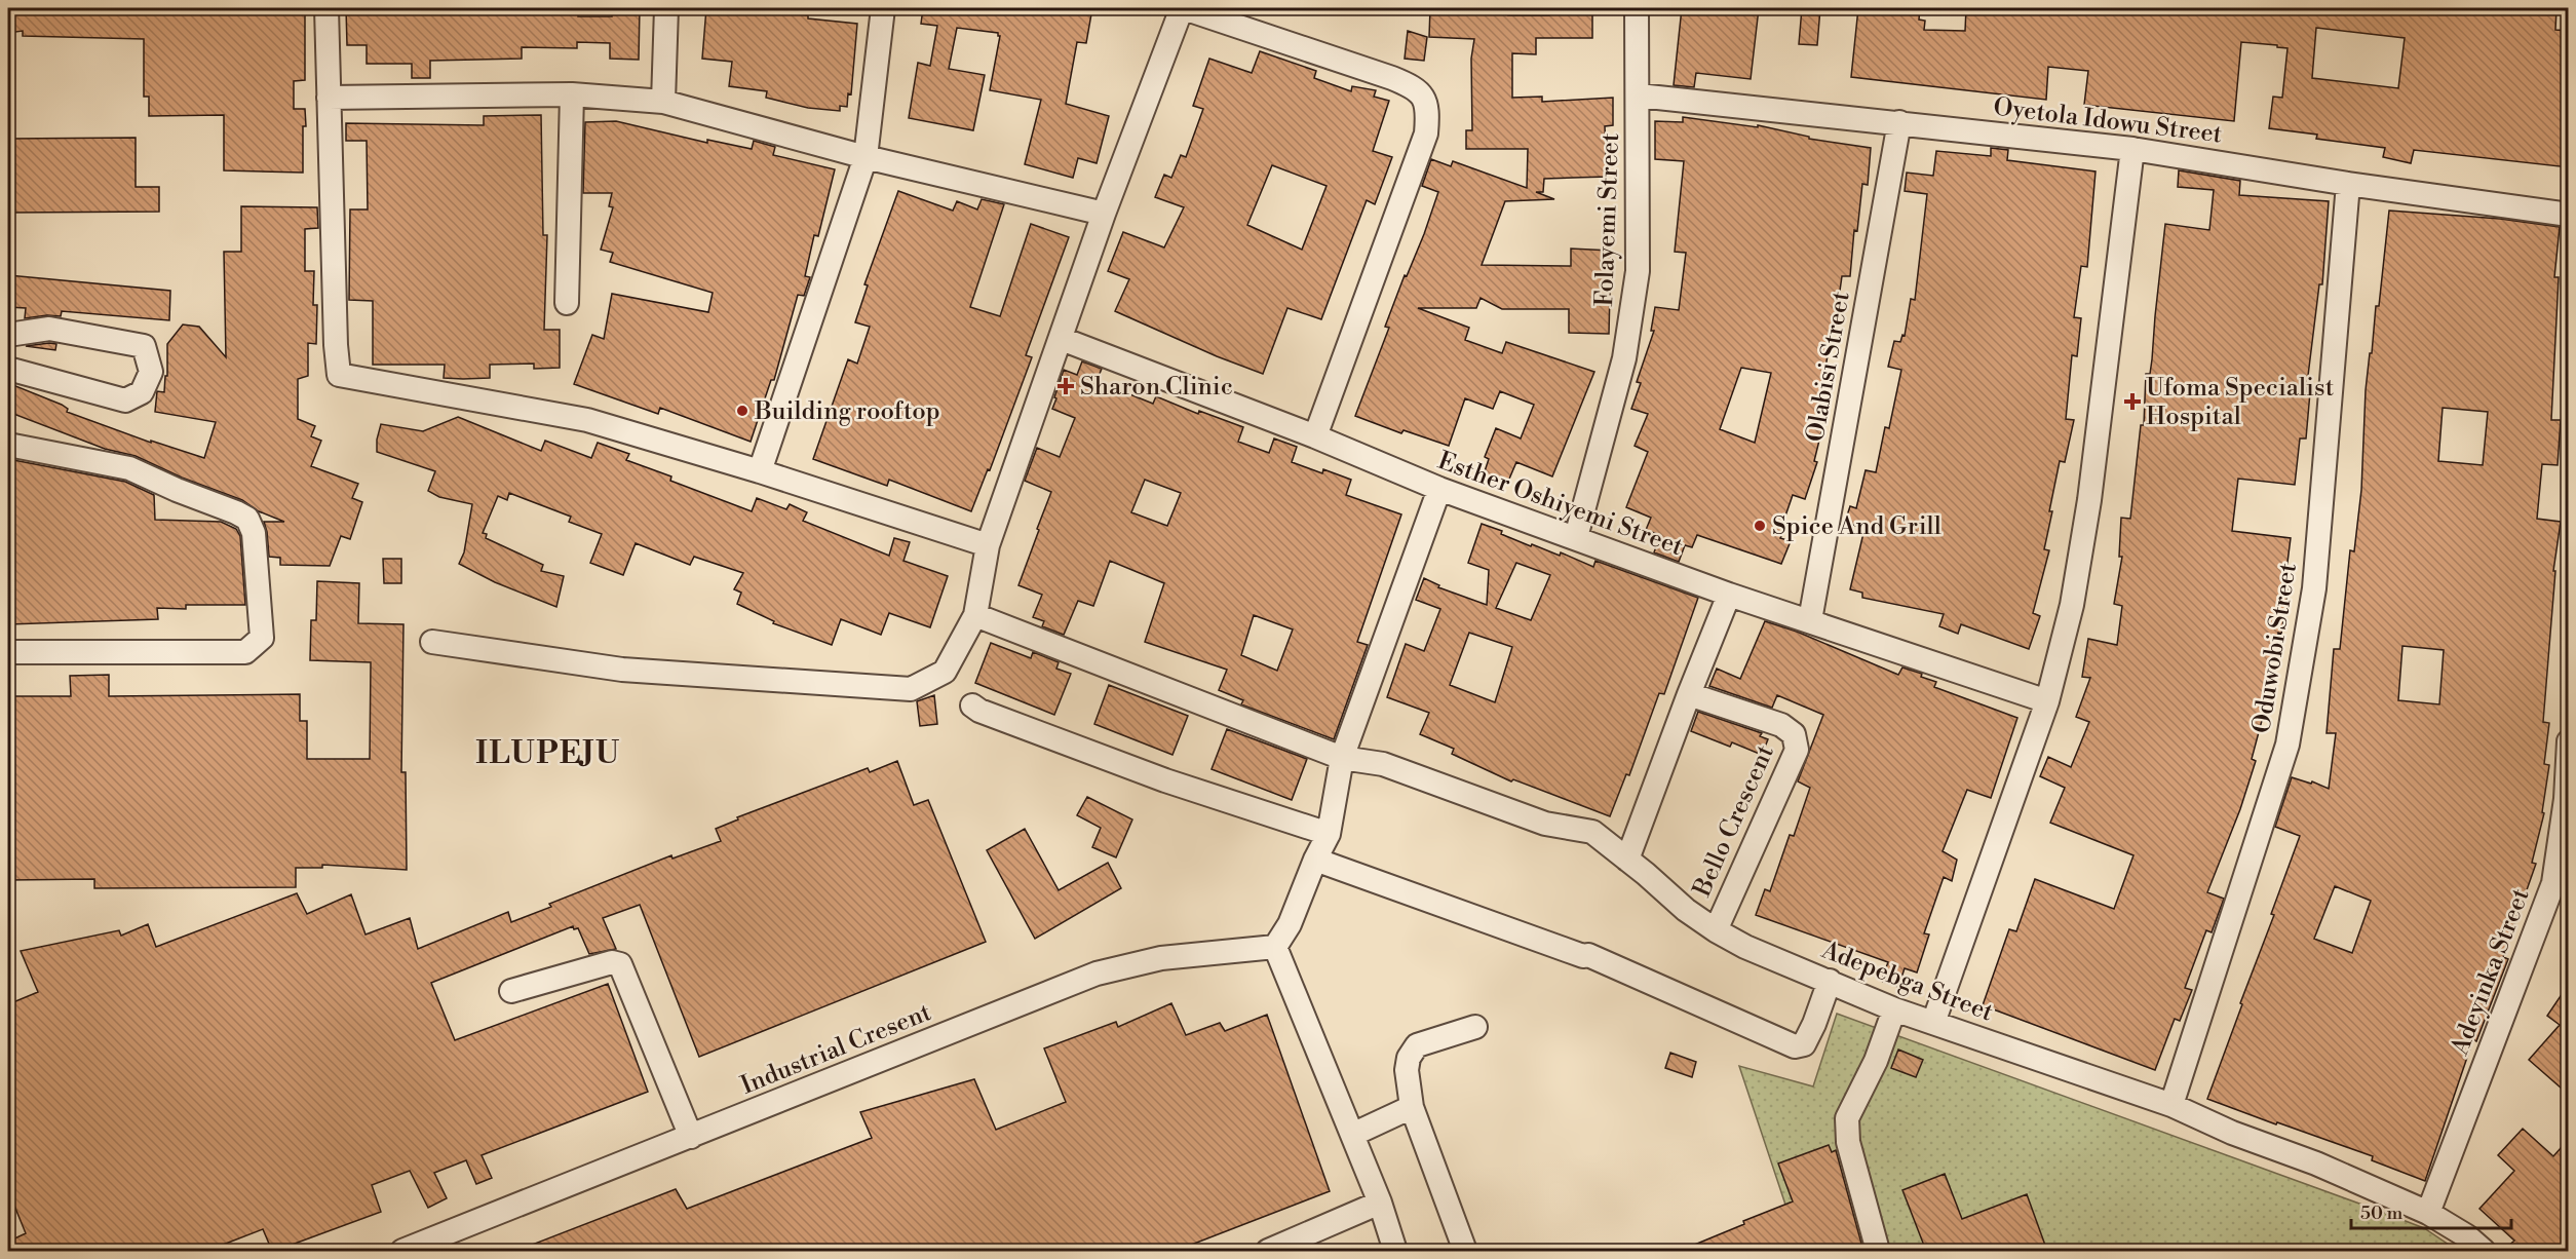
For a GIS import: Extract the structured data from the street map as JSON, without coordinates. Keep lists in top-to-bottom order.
{
  "streets": {
    "street": [
      "Oyetola Idowu Street",
      "Folayemi Street",
      "Olabisi Street",
      "Esther Oshiyemi Street",
      "Oduwobi Street",
      "Bello Crescent",
      "Adeyinka Street",
      "Adepebga Street",
      "Industrial Cresent"
    ]
  },
  "crossings": [
    ["Oyetola Idowu Street", "Folayemi Street"],
    ["Oyetola Idowu Street", "Olabisi Street"],
    ["Oyetola Idowu Street", "Oduwobi Street"],
    ["Folayemi Street", "Esther Oshiyemi Street"],
    ["Olabisi Street", "Esther Oshiyemi Street"],
    ["Oduwobi Street", "Adepebga Street"],
    ["Bello Crescent", "Adepebga Street"],
    ["Adeyinka Street", "Adepebga Street"]
  ],
  "districts": ["ILUPEJU"],
  "places": {
    "health": ["Sharon Clinic", "Ufoma Specialist Hospital"],
    "other": ["Building rooftop", "Spice And Grill"]
  },
  "scale_bar": "50 m"
}
